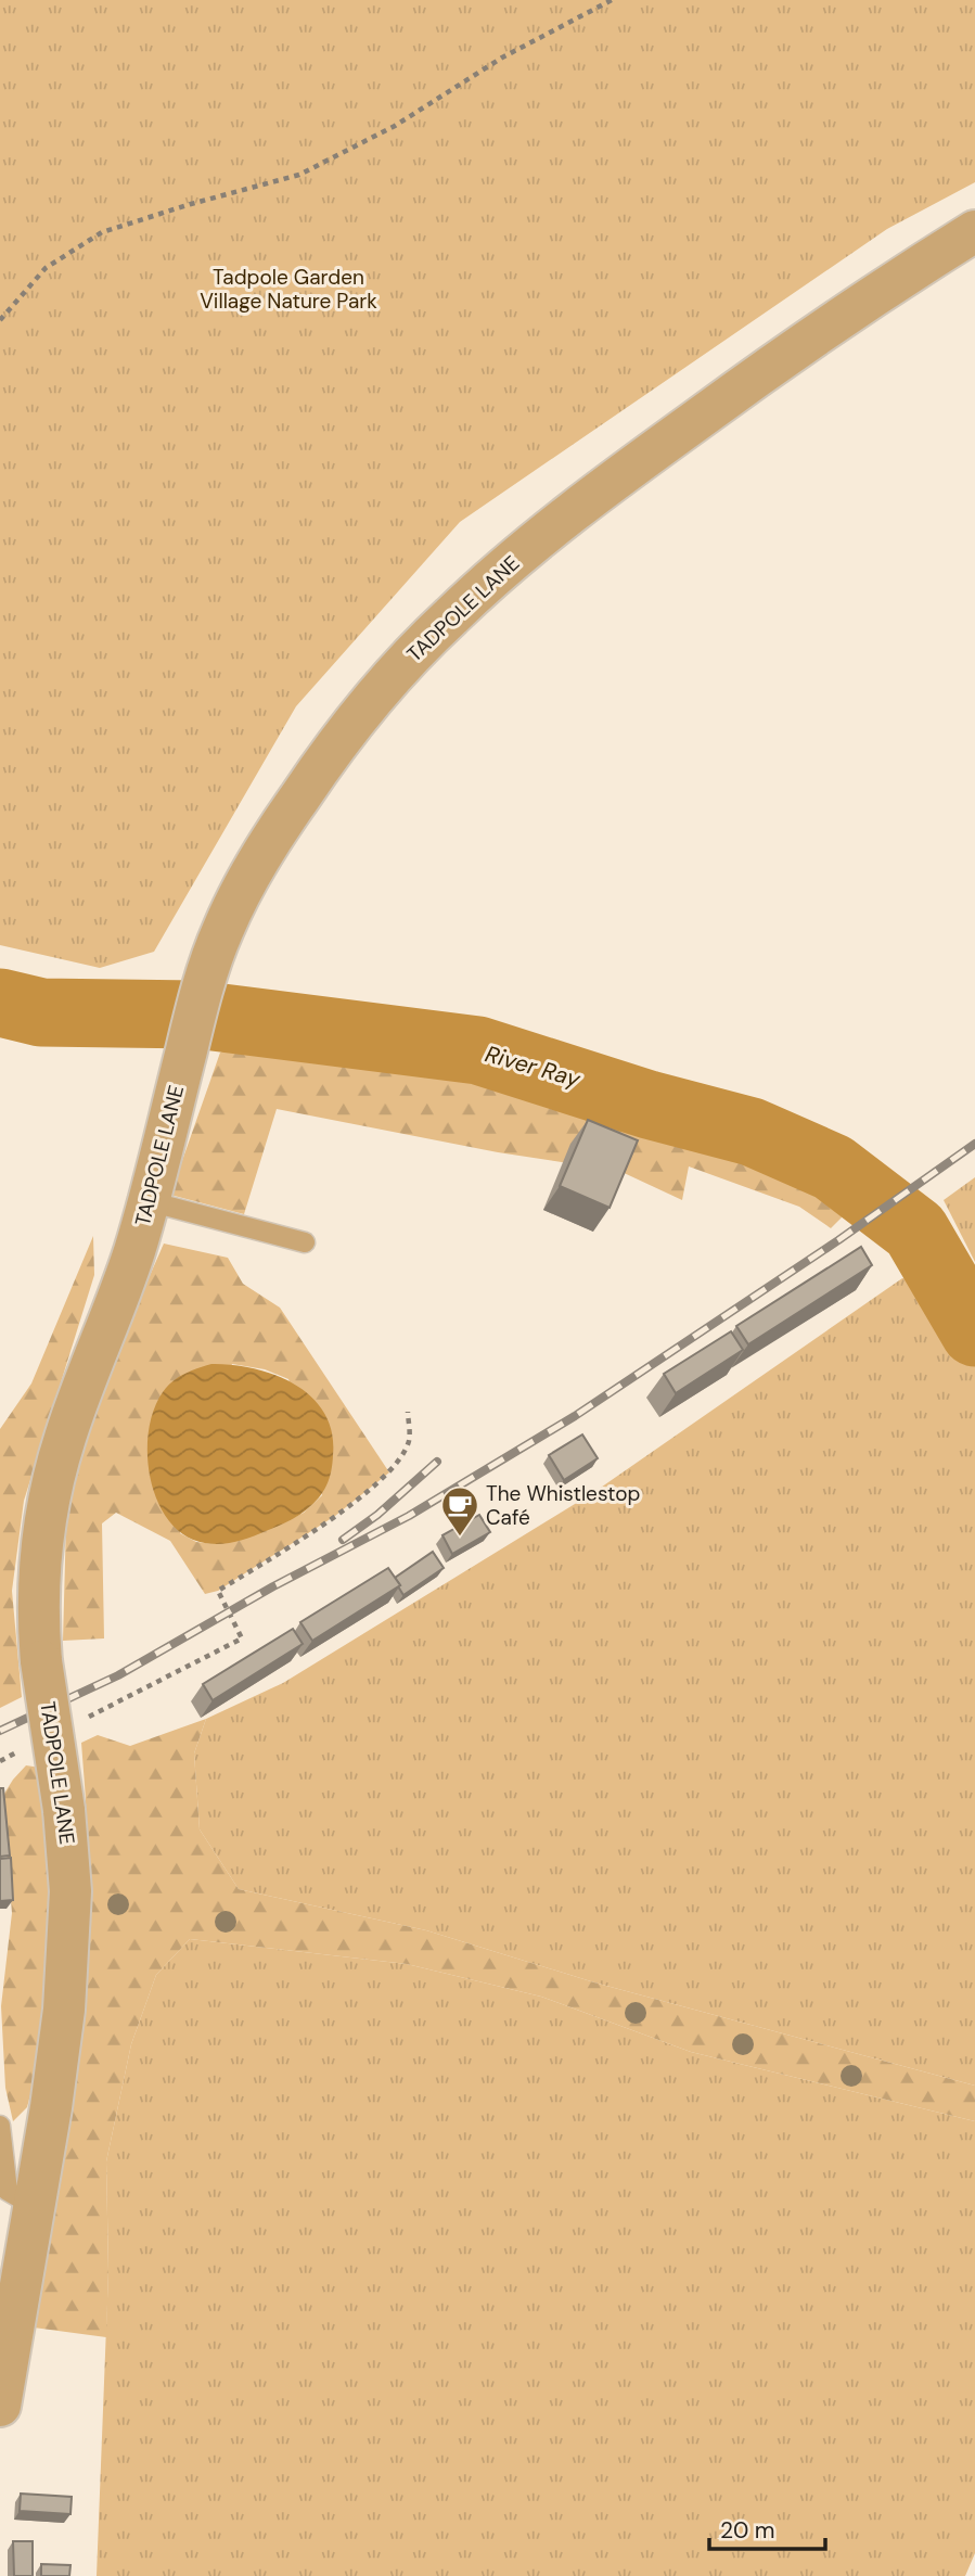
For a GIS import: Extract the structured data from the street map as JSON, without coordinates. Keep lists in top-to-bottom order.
{
  "streets": {
    "street": ["TADPOLE LANE"]
  },
  "water": ["River Ray"],
  "parks": ["Tadpole Garden Village Nature Park"],
  "places": {
    "cafe": ["The Whistlestop Café"]
  },
  "scale_bar": "20 m"
}
